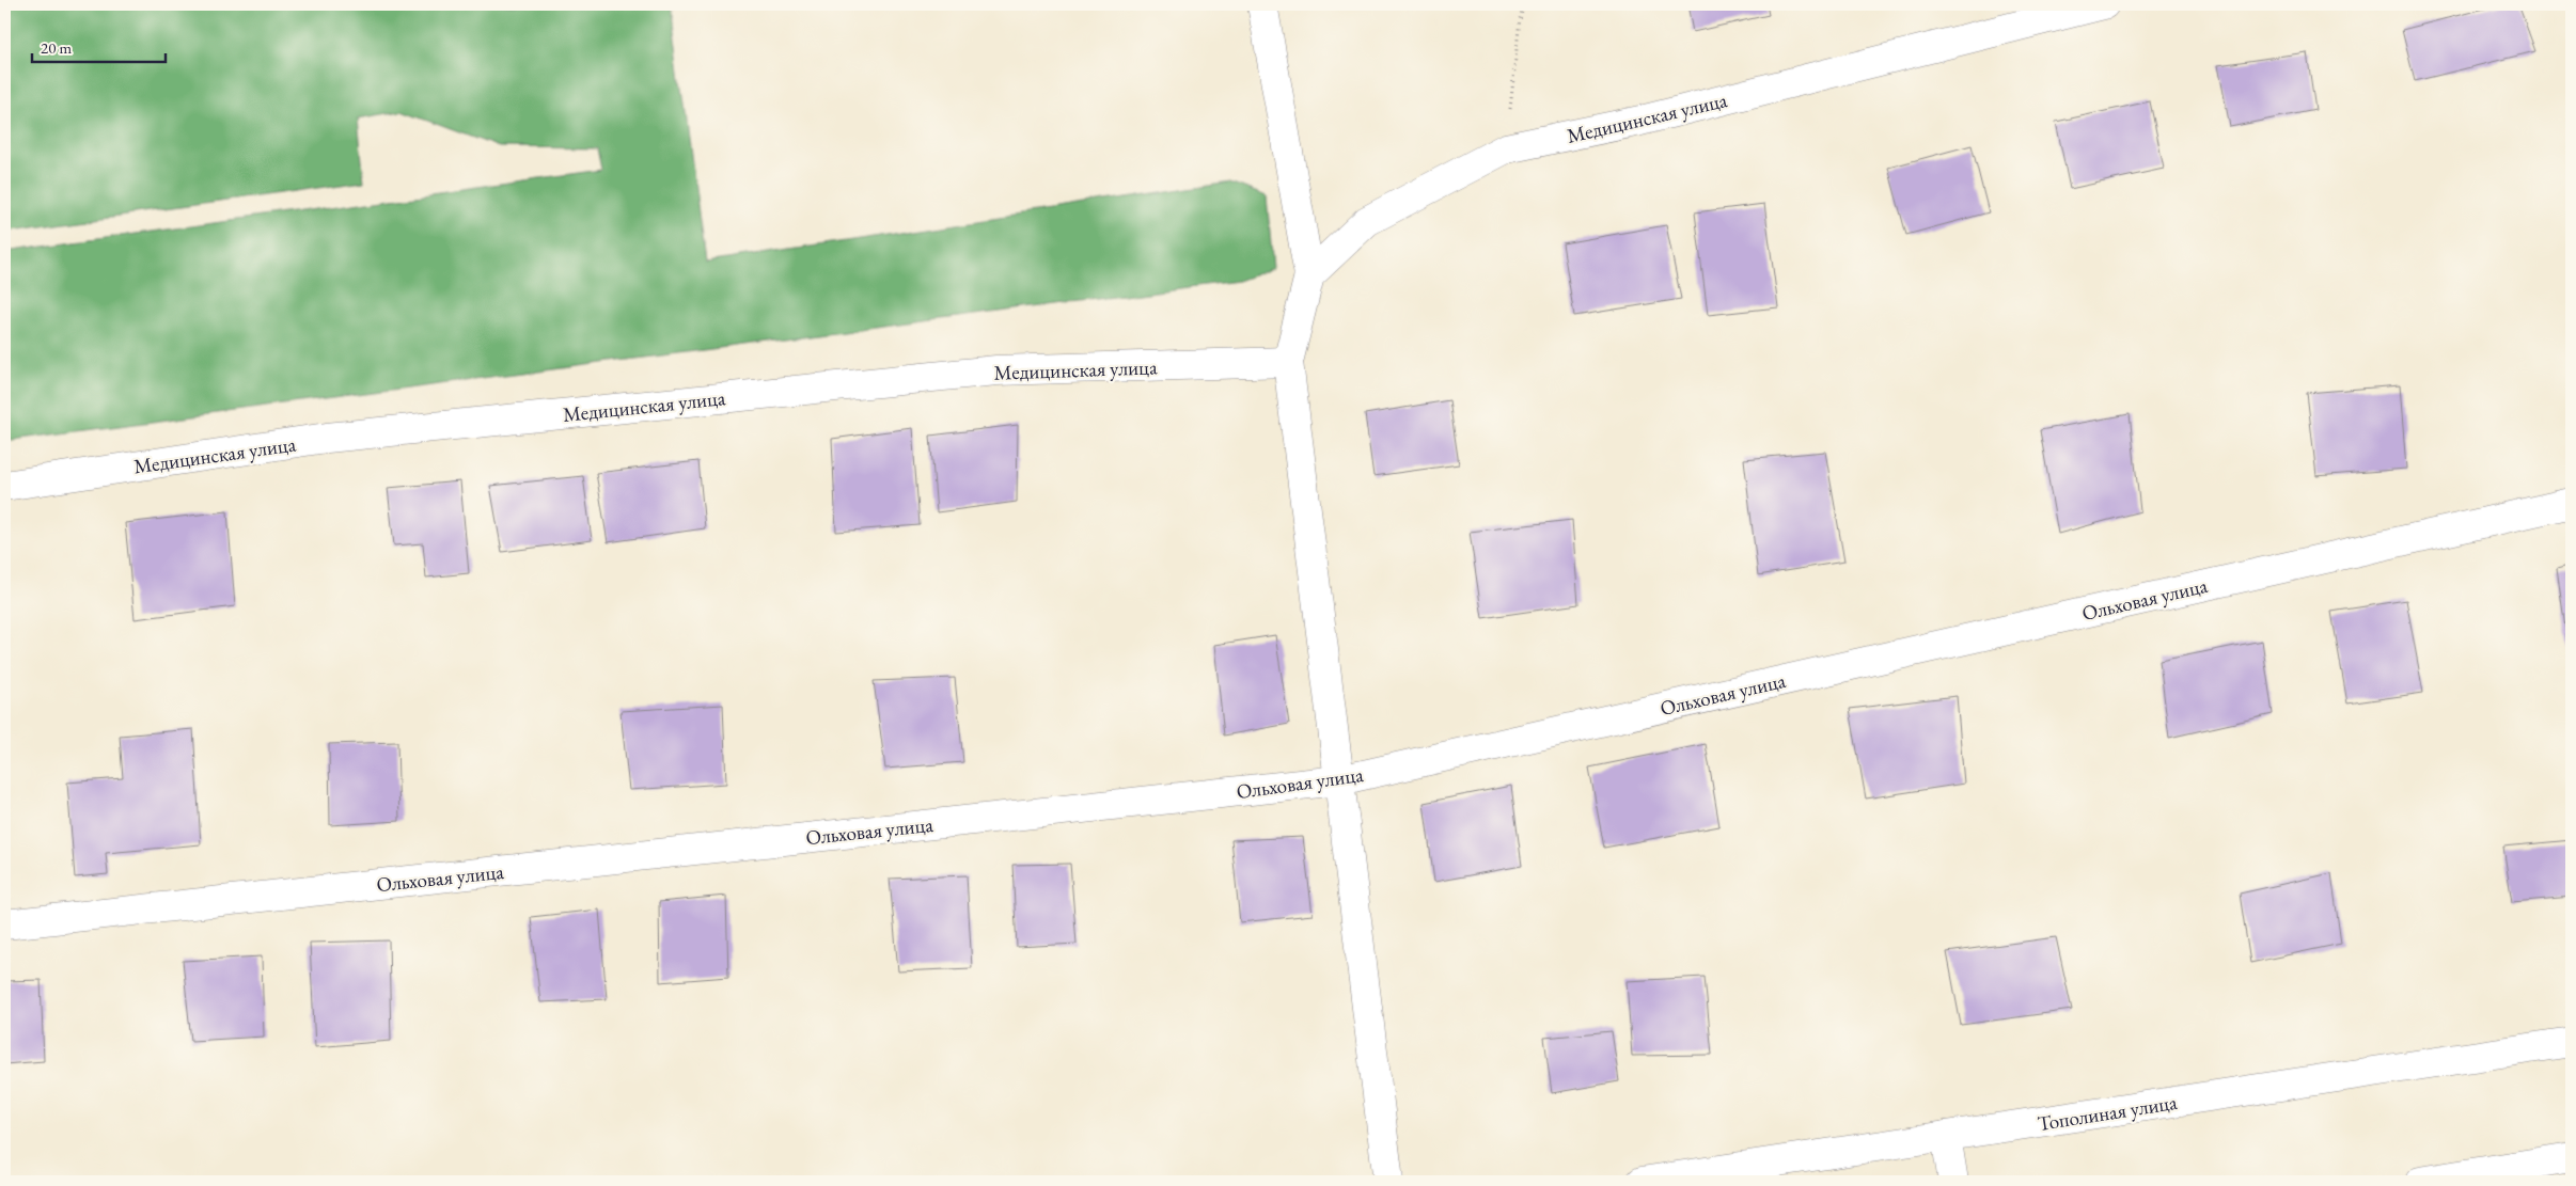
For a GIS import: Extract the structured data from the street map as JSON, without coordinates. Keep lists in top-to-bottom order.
{
  "streets": {
    "street": ["Медицинская улица", "Ольховая улица", "Тополиная улица"]
  },
  "scale_bar": "20 m"
}
